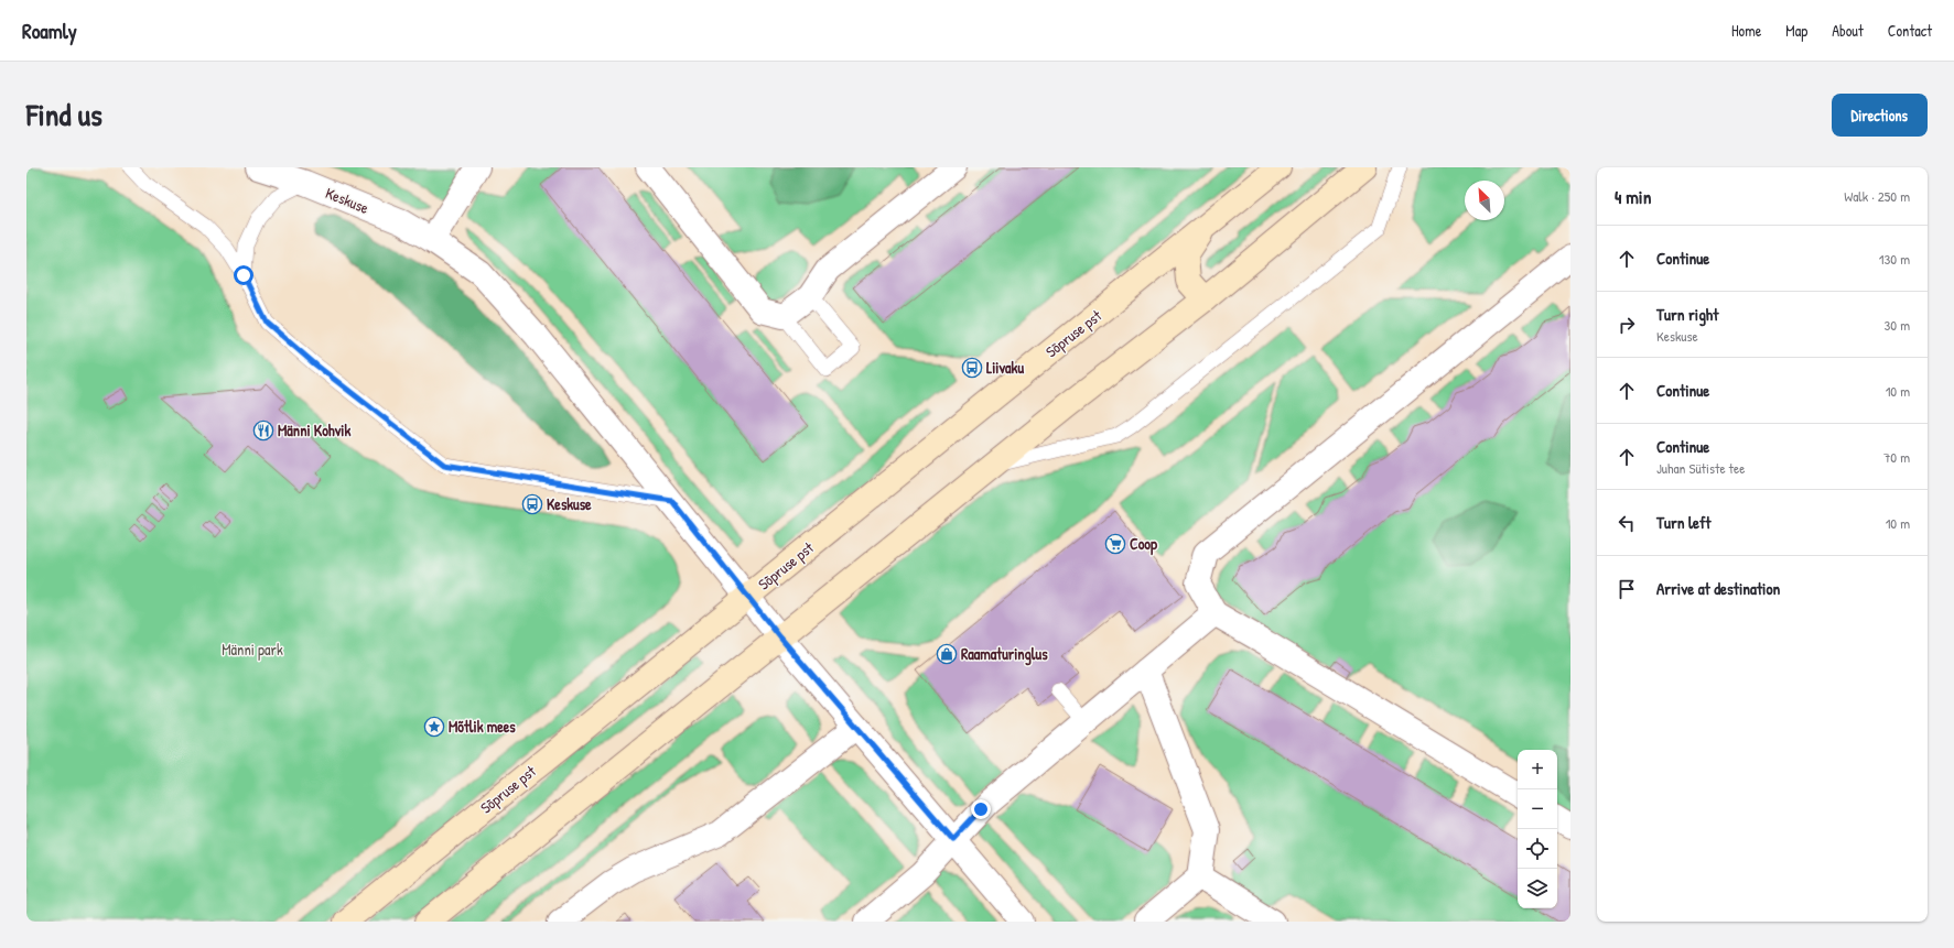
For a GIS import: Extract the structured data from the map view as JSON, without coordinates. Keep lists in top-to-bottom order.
{
  "streets": {
    "main road": ["Sõpruse pst"],
    "street": ["Keskuse"]
  },
  "crossings": [
    ["Keskuse", "Sõpruse pst"]
  ],
  "parks": ["Männi park"],
  "places": {
    "bus stop": ["Liivaku", "Keskuse"],
    "restaurant": ["Männi Kohvik"],
    "supermarket": ["Coop"],
    "shop": ["Raamaturinglus"],
    "place": ["Mõtlik mees"]
  },
  "north": "top left",
  "page": {
    "header": "Roamly",
    "nav": [
      "Home",
      "Map",
      "About",
      "Contact"
    ],
    "title": "Find us",
    "buttons": "Directions",
    "heading": ["4 min", "Walk · 250 m"],
    "list": [
      ["Continue", "130 m"],
      ["Turn right", "Keskuse", "30 m"],
      ["Continue", "10 m"],
      ["Continue", "Juhan Sütiste tee", "70 m"],
      ["Turn left", "10 m"],
      "Arrive at destination"
    ],
    "map_buttons": ["+", "−"]
  }
}
